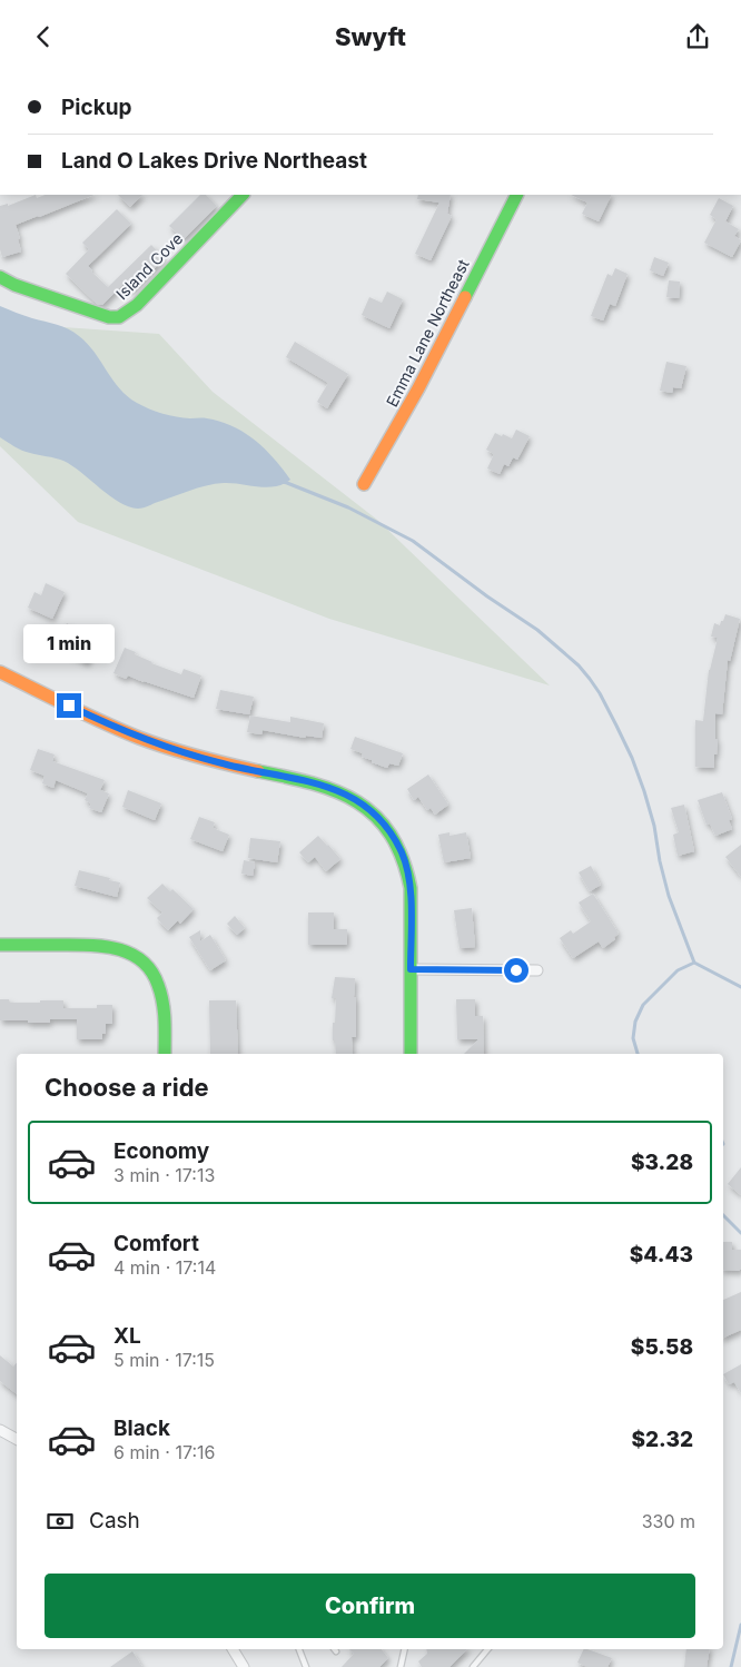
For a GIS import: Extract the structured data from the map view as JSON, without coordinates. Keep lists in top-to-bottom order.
{
  "streets": {
    "street": ["Island Cove", "Emma Lane Northeast"]
  },
  "page": {
    "header": "Swyft",
    "banner": ["Pickup", "Land O Lakes Drive Northeast"],
    "bubble": "1 min",
    "heading": "Choose a ride",
    "list": [
      {
        "name": "Economy",
        "note": "3 min · 17:13",
        "value": "$3.28"
      },
      {
        "name": "Comfort",
        "note": "4 min · 17:14",
        "value": "$4.43"
      },
      {
        "name": "XL",
        "note": "5 min · 17:15",
        "value": "$5.58"
      },
      {
        "name": "Black",
        "note": "6 min · 17:16",
        "value": "$2.32"
      }
    ],
    "pay": ["Cash", "330 m"],
    "buttons": "Confirm"
  }
}
